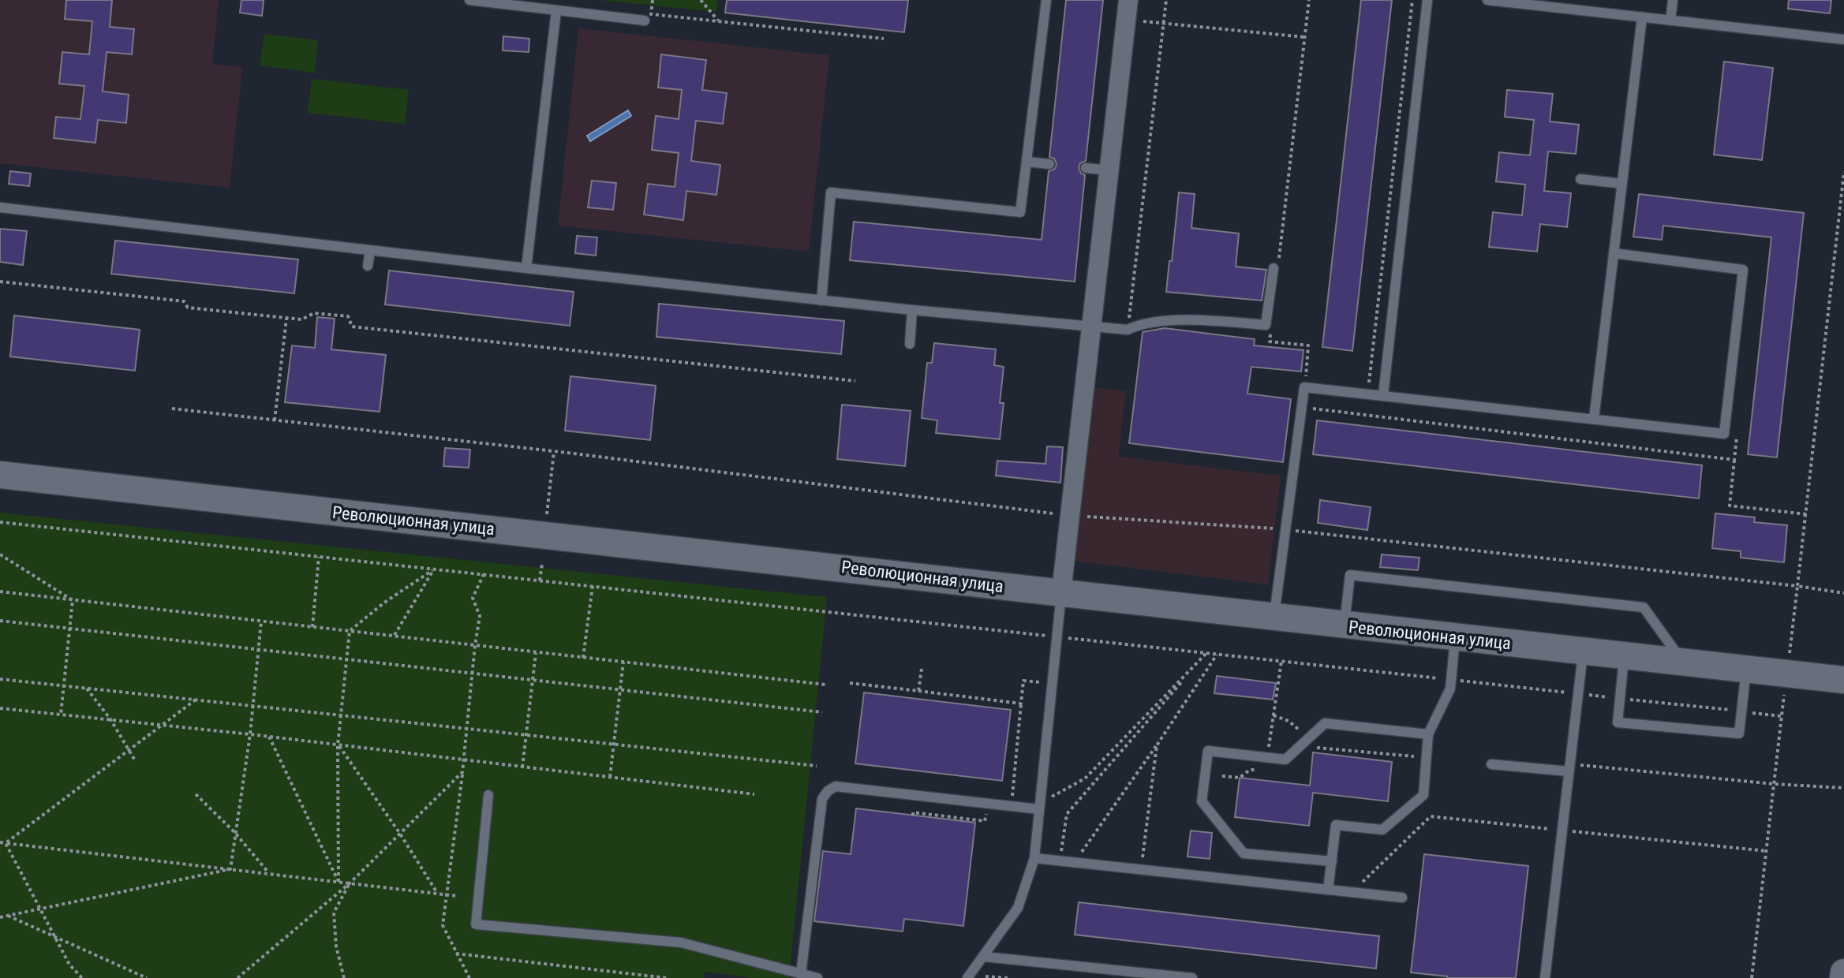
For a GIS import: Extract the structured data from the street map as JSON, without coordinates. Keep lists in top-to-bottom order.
{
  "streets": {
    "main road": ["Революционная улица"]
  }
}
